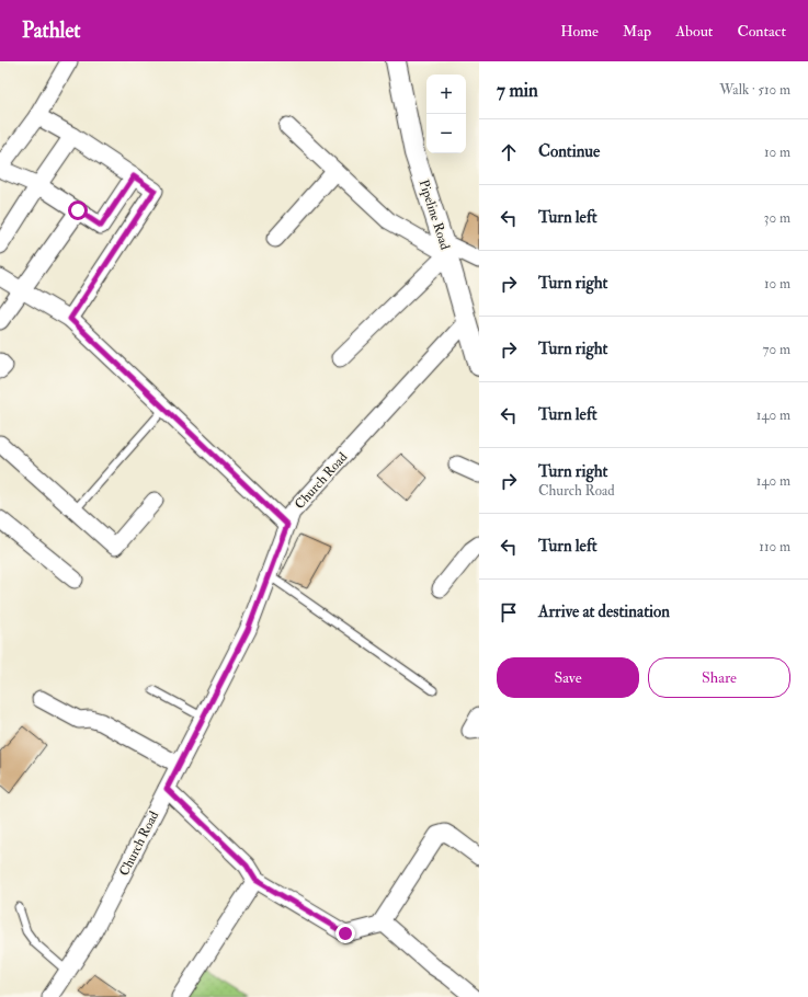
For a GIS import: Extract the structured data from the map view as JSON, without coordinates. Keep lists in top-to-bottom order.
{
  "streets": {
    "street": ["Pipeline Road", "Church Road"]
  },
  "crossings": [
    ["Pipeline Road", "Church Road"]
  ],
  "page": {
    "header": "Pathlet",
    "nav": [
      "Home",
      "Map",
      "About",
      "Contact"
    ],
    "heading": ["7 min", "Walk · 510 m"],
    "map_buttons": ["+", "−"],
    "list": [
      ["Continue", "10 m"],
      ["Turn left", "30 m"],
      ["Turn right", "10 m"],
      ["Turn right", "70 m"],
      ["Turn left", "140 m"],
      ["Turn right", "Church Road", "140 m"],
      ["Turn left", "110 m"],
      "Arrive at destination"
    ],
    "buttons": ["Save", "Share"]
  }
}
